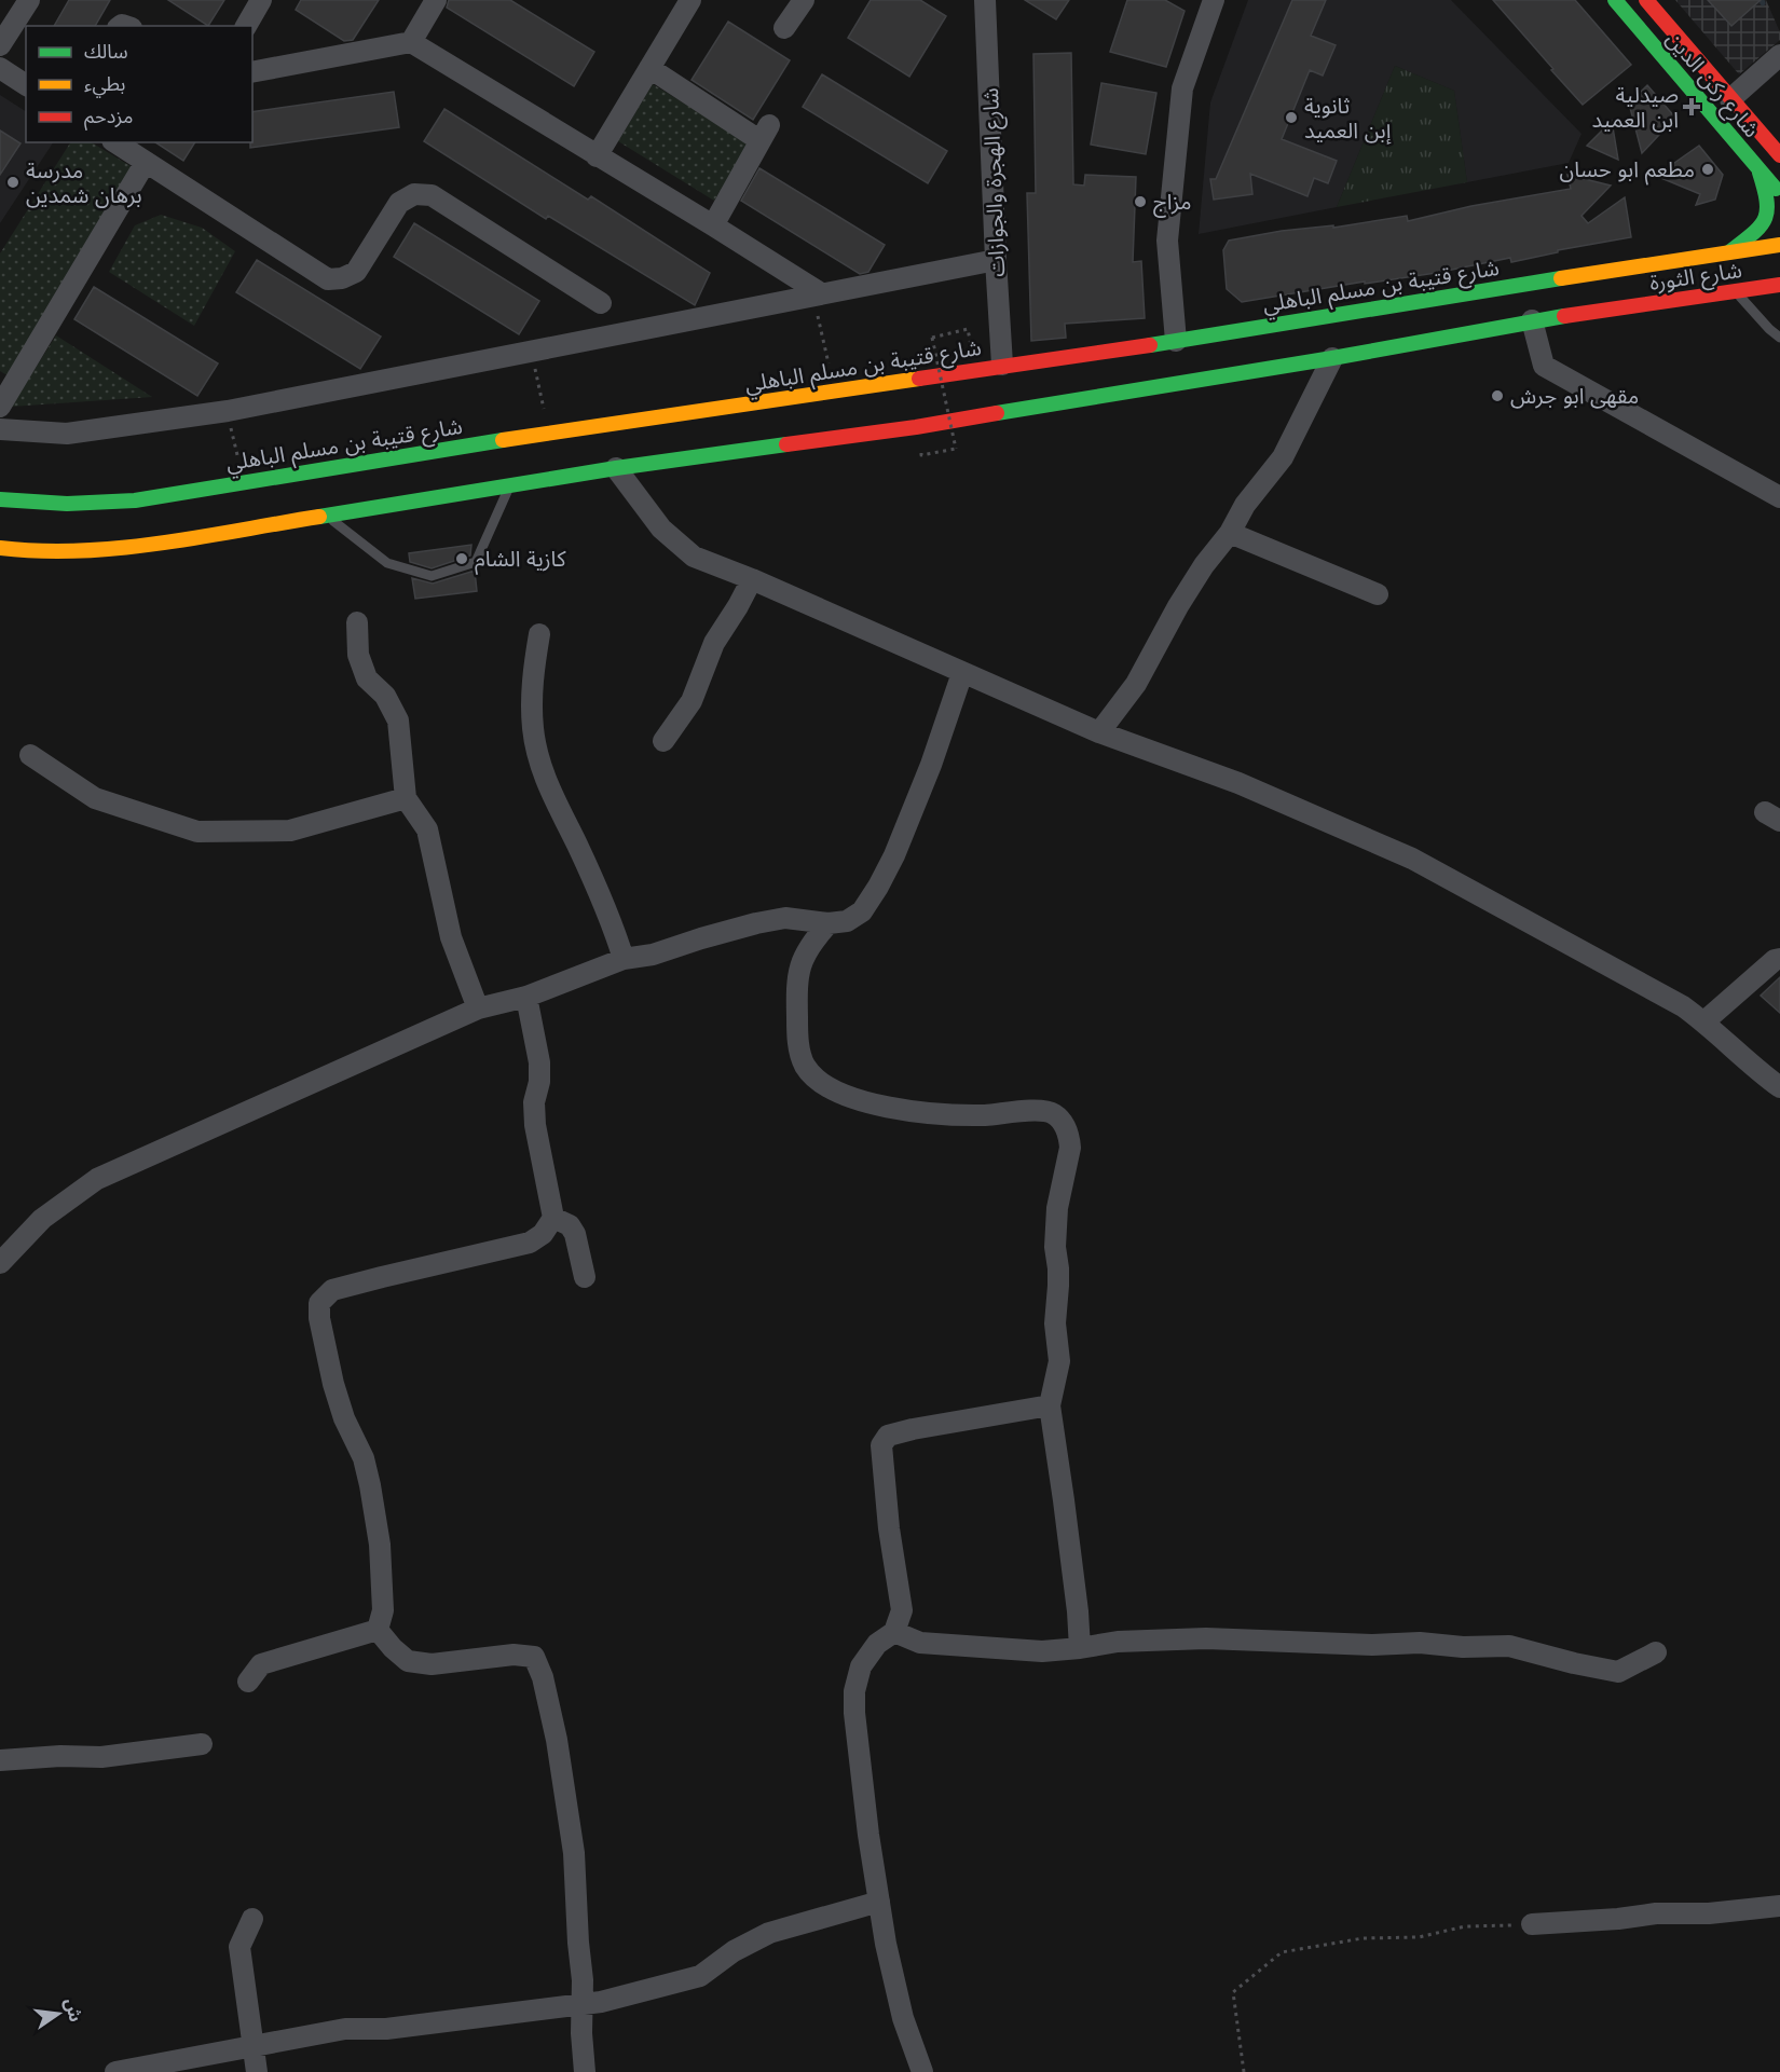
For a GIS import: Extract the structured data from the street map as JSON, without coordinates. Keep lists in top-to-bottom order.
{
  "streets": {
    "main road": ["شارع ركن الدين", "شارع الثورة", "شارع قتيبة بن مسلم الباهلي"],
    "street": ["شارع الهجرة والجوازات"]
  },
  "crossings": [
    ["شارع الهجرة والجوازات", "شارع قتيبة بن مسلم الباهلي"],
    ["شارع الثورة", "شارع قتيبة بن مسلم الباهلي"]
  ],
  "places": {
    "health": ["صيدلية ابن العميد"],
    "other": [
      "ثانوية إبن العميد",
      "مطعم ابو حسان",
      "مدرسة برهان شمدين",
      "مزاج",
      "مقهى ابو جرش",
      "كازية الشام"
    ]
  },
  "legend": ["سالك", "بطيء", "مزدحم"],
  "north": "right"
}
